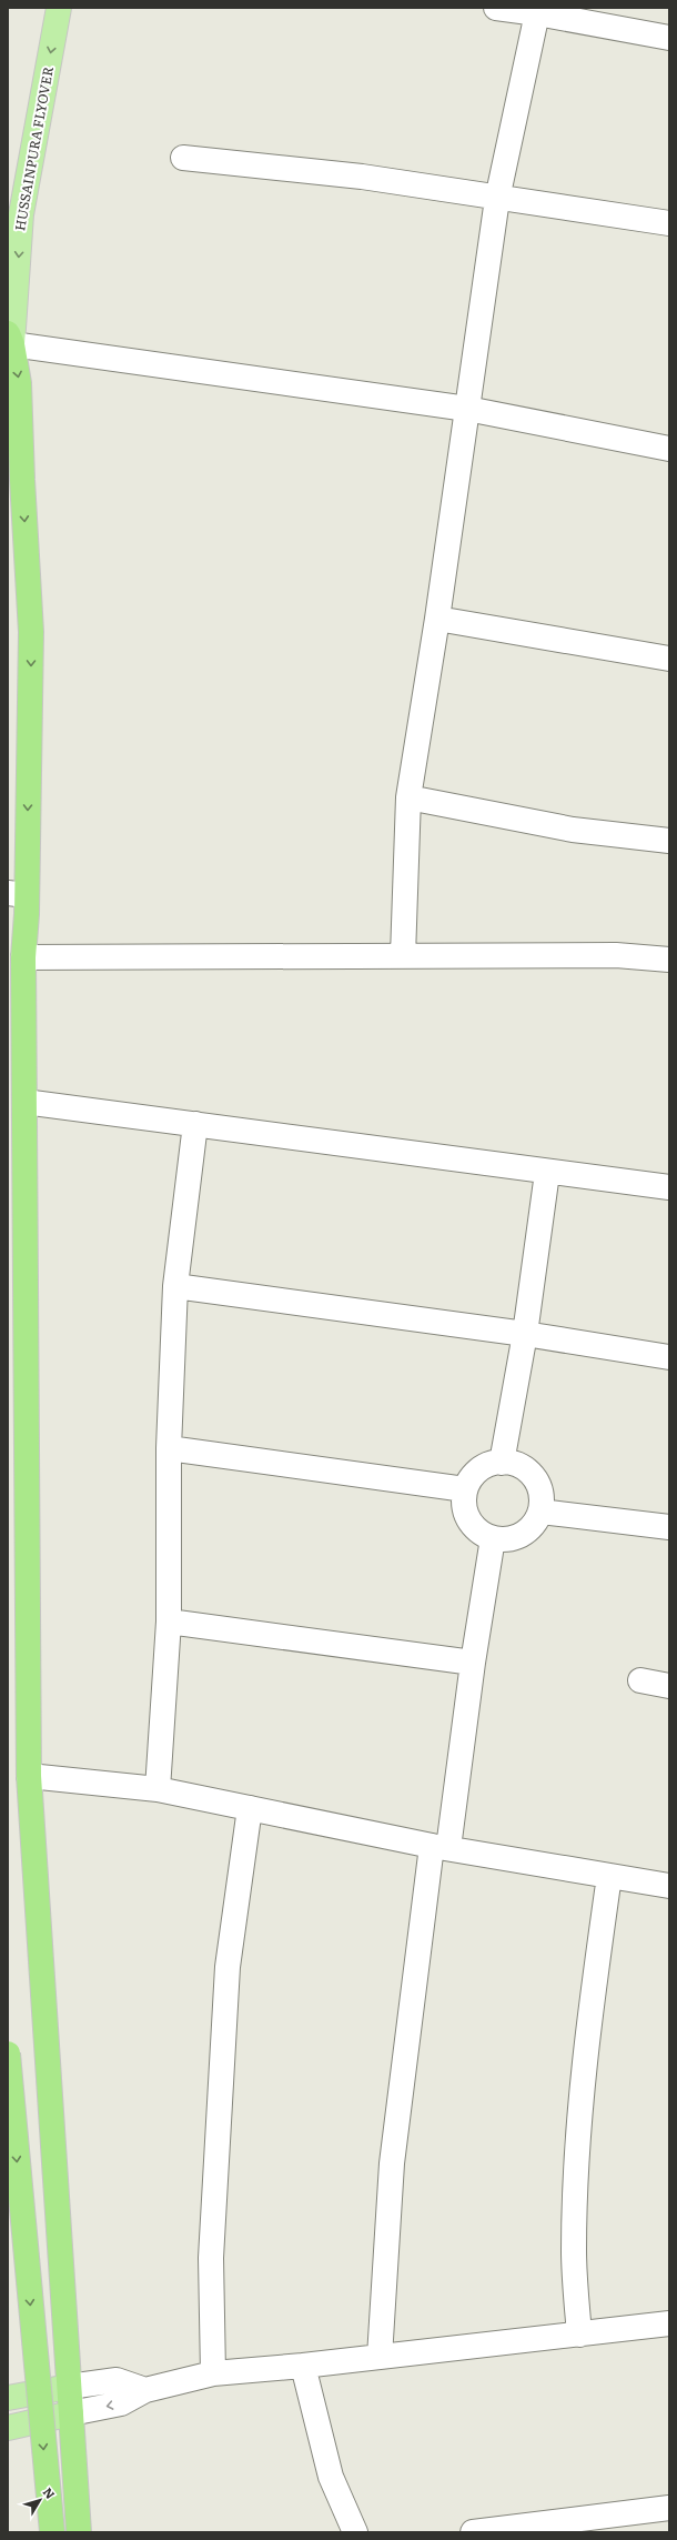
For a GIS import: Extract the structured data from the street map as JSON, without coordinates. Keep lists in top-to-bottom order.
{
  "streets": {
    "main road": ["HUSSAINPURA FLYOVER"]
  },
  "one_way": ["HUSSAINPURA FLYOVER"],
  "north": "top right"
}
